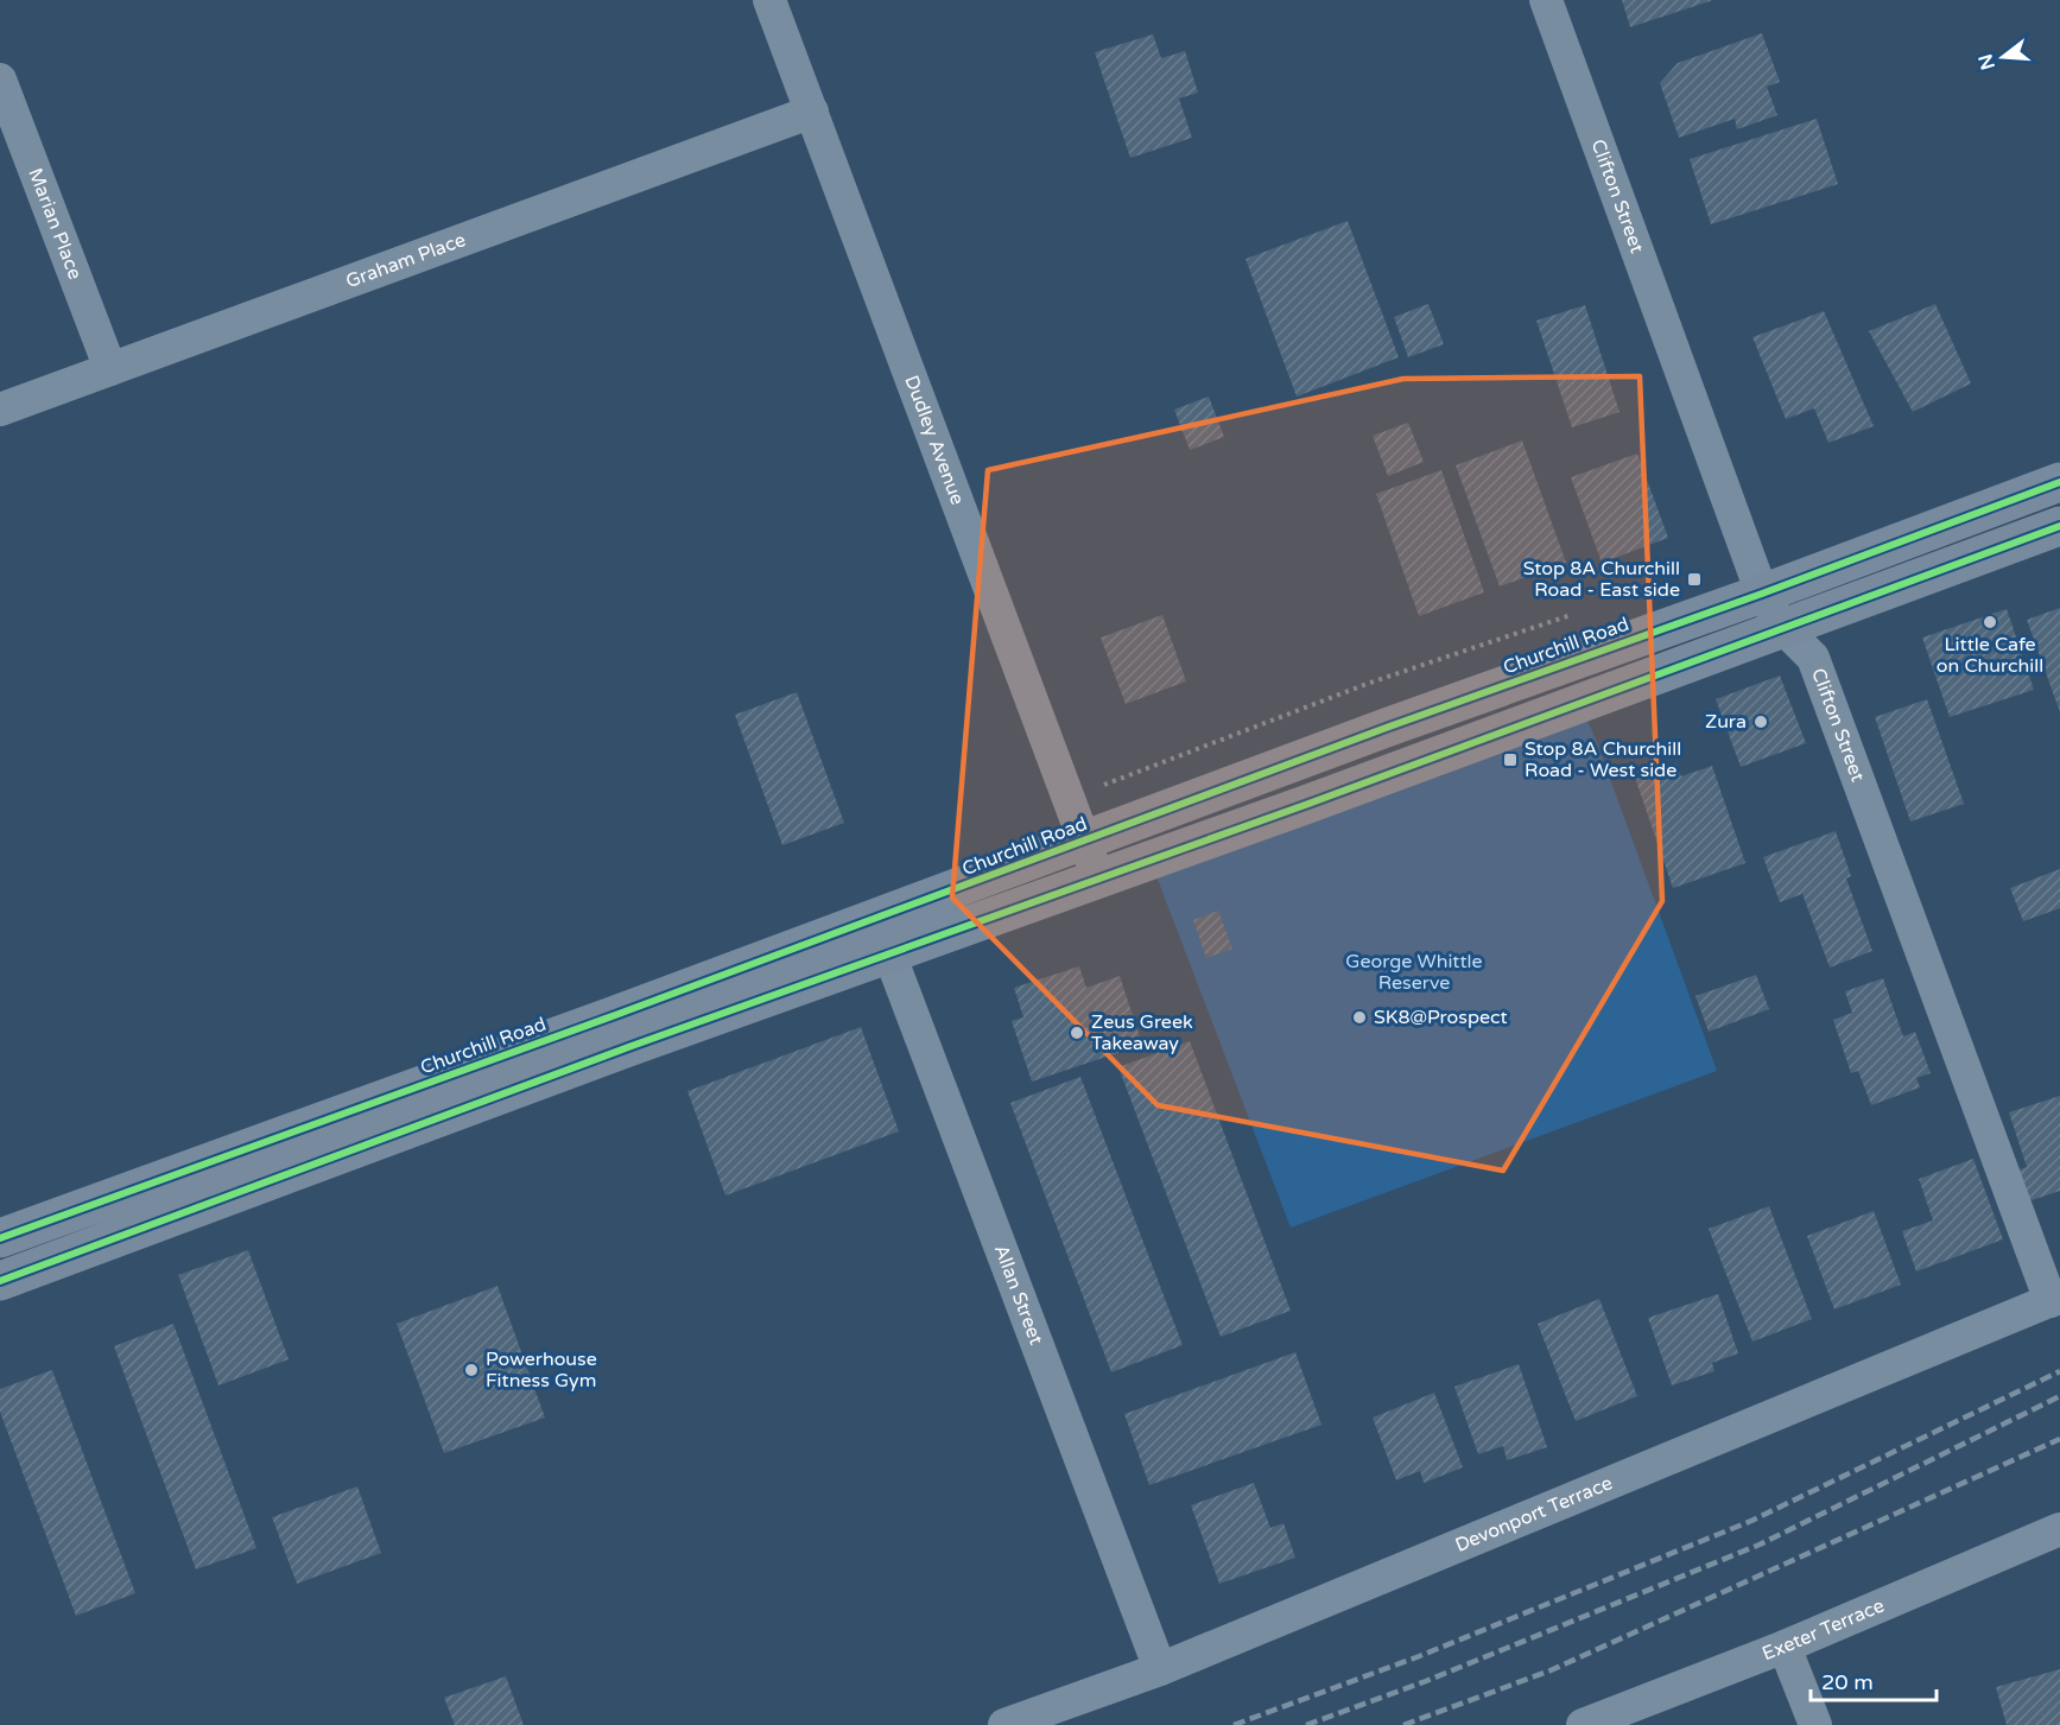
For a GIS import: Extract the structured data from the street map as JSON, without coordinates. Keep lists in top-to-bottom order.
{
  "streets": {
    "main road": ["Churchill Road"],
    "street": [
      "Clifton Street",
      "Marian Place",
      "Graham Place",
      "Dudley Avenue",
      "Allan Street",
      "Devonport Terrace",
      "Exeter Terrace"
    ]
  },
  "crossings": [
    ["Clifton Street", "Churchill Road"],
    ["Clifton Street", "Devonport Terrace"],
    ["Marian Place", "Graham Place"],
    ["Graham Place", "Dudley Avenue"],
    ["Dudley Avenue", "Churchill Road"],
    ["Churchill Road", "Allan Street"],
    ["Allan Street", "Devonport Terrace"]
  ],
  "parks": ["George Whittle Reserve"],
  "places": {
    "transit": ["Stop 8A Churchill Road - East side", "Stop 8A Churchill Road - West side"],
    "other": [
      "Little Cafe on Churchill",
      "Zura",
      "SK8@Prospect",
      "Zeus Greek Takeaway",
      "Powerhouse Fitness Gym"
    ]
  },
  "scale_bar": "20 m",
  "north": "left"
}
